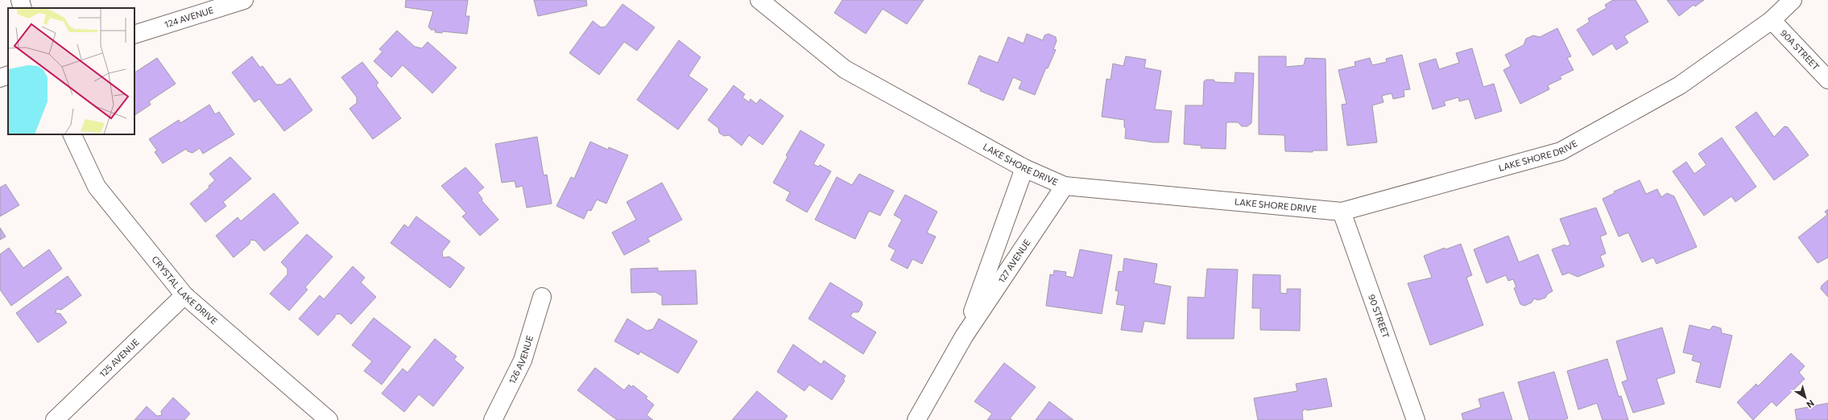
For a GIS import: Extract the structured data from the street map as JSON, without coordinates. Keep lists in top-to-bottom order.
{
  "streets": {
    "street": [
      "124 AVENUE",
      "90A STREET",
      "LAKE SHORE DRIVE",
      "127 AVENUE",
      "CRYSTAL LAKE DRIVE",
      "90 STREET",
      "125 AVENUE",
      "126 AVENUE"
    ]
  },
  "crossings": [
    ["90A STREET", "LAKE SHORE DRIVE"],
    ["LAKE SHORE DRIVE", "127 AVENUE"],
    ["LAKE SHORE DRIVE", "90 STREET"],
    ["CRYSTAL LAKE DRIVE", "125 AVENUE"]
  ],
  "north": "bottom right"
}
